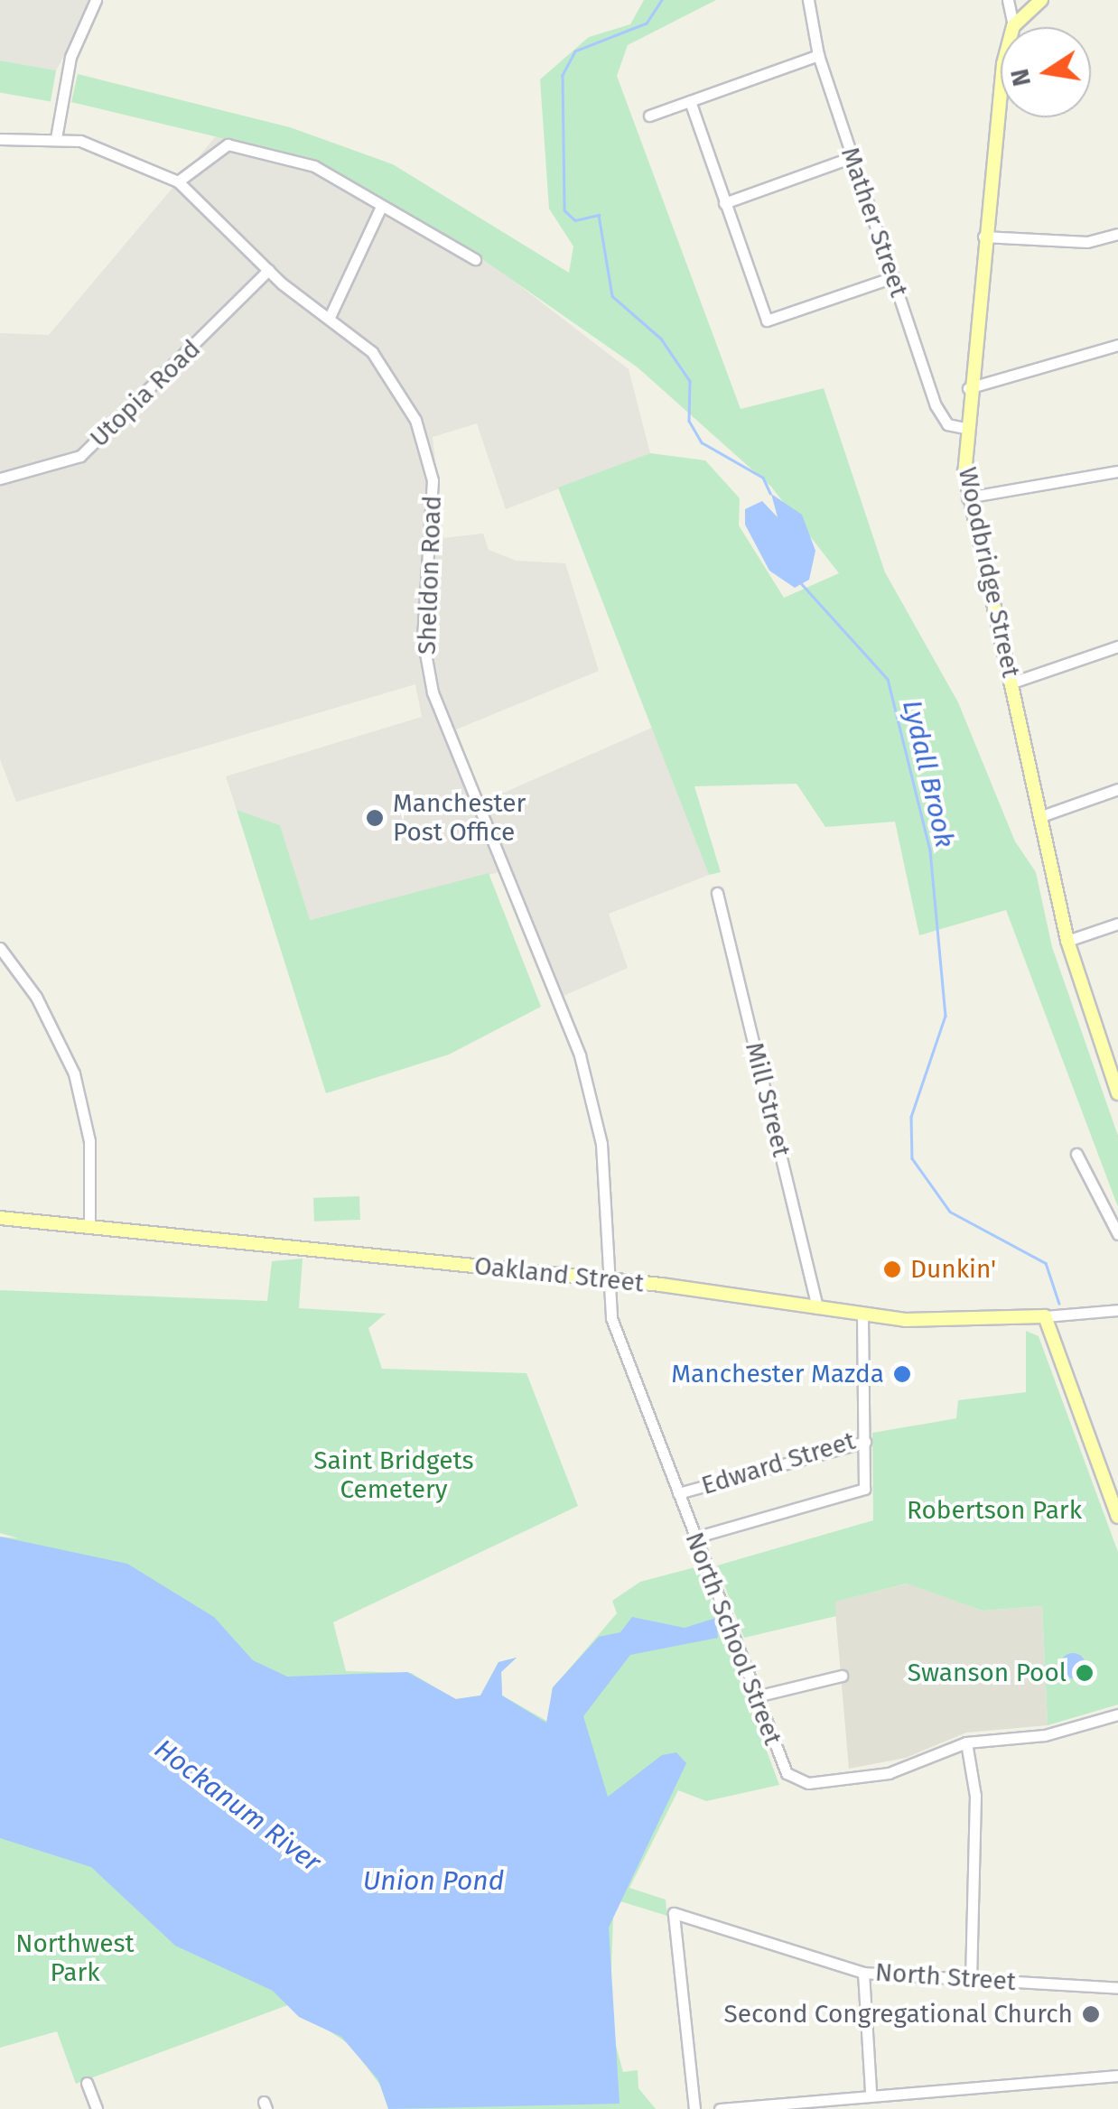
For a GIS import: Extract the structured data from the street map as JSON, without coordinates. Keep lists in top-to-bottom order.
{
  "streets": {
    "main road": ["Woodbridge Street", "Oakland Street"],
    "street": [
      "Mather Street",
      "Utopia Road",
      "Sheldon Road",
      "Mill Street",
      "Edward Street",
      "North School Street",
      "North Street"
    ]
  },
  "crossings": [
    ["Mather Street", "Woodbridge Street"],
    ["Utopia Road", "Sheldon Road"],
    ["Sheldon Road", "Oakland Street"],
    ["Sheldon Road", "North School Street"],
    ["Mill Street", "Oakland Street"],
    ["Oakland Street", "Edward Street"],
    ["Oakland Street", "North School Street"],
    ["Edward Street", "North School Street"]
  ],
  "water": ["Lydall Brook", "Hockanum River", "Union Pond"],
  "parks": ["Saint Bridgets Cemetery", "Robertson Park", "Northwest Park"],
  "places": [
    "Manchester Post Office",
    "Dunkin'",
    "Manchester Mazda",
    "Swanson Pool",
    "Second Congregational Church"
  ],
  "north": "left"
}
